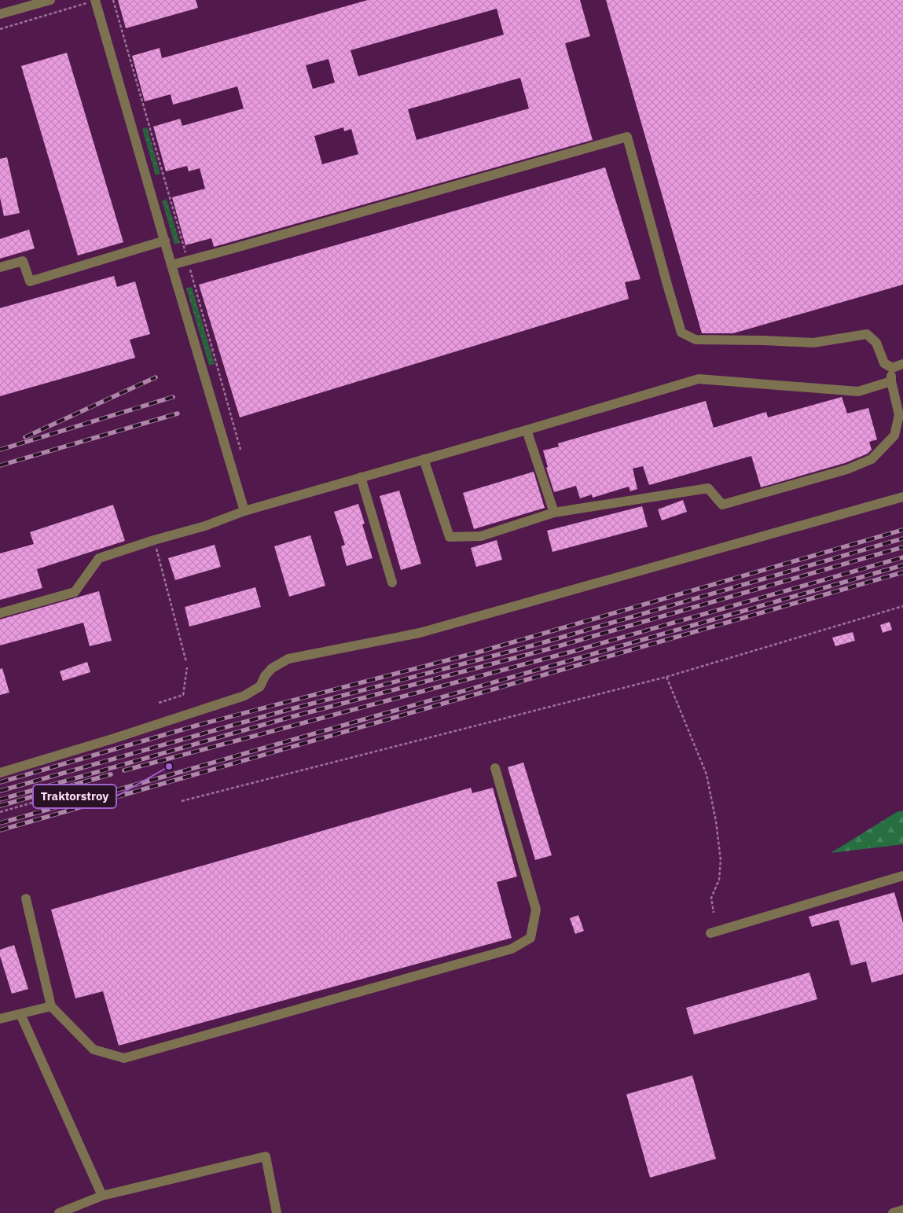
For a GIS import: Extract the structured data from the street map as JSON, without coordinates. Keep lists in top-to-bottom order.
{
  "places": ["Traktorstroy"]
}
